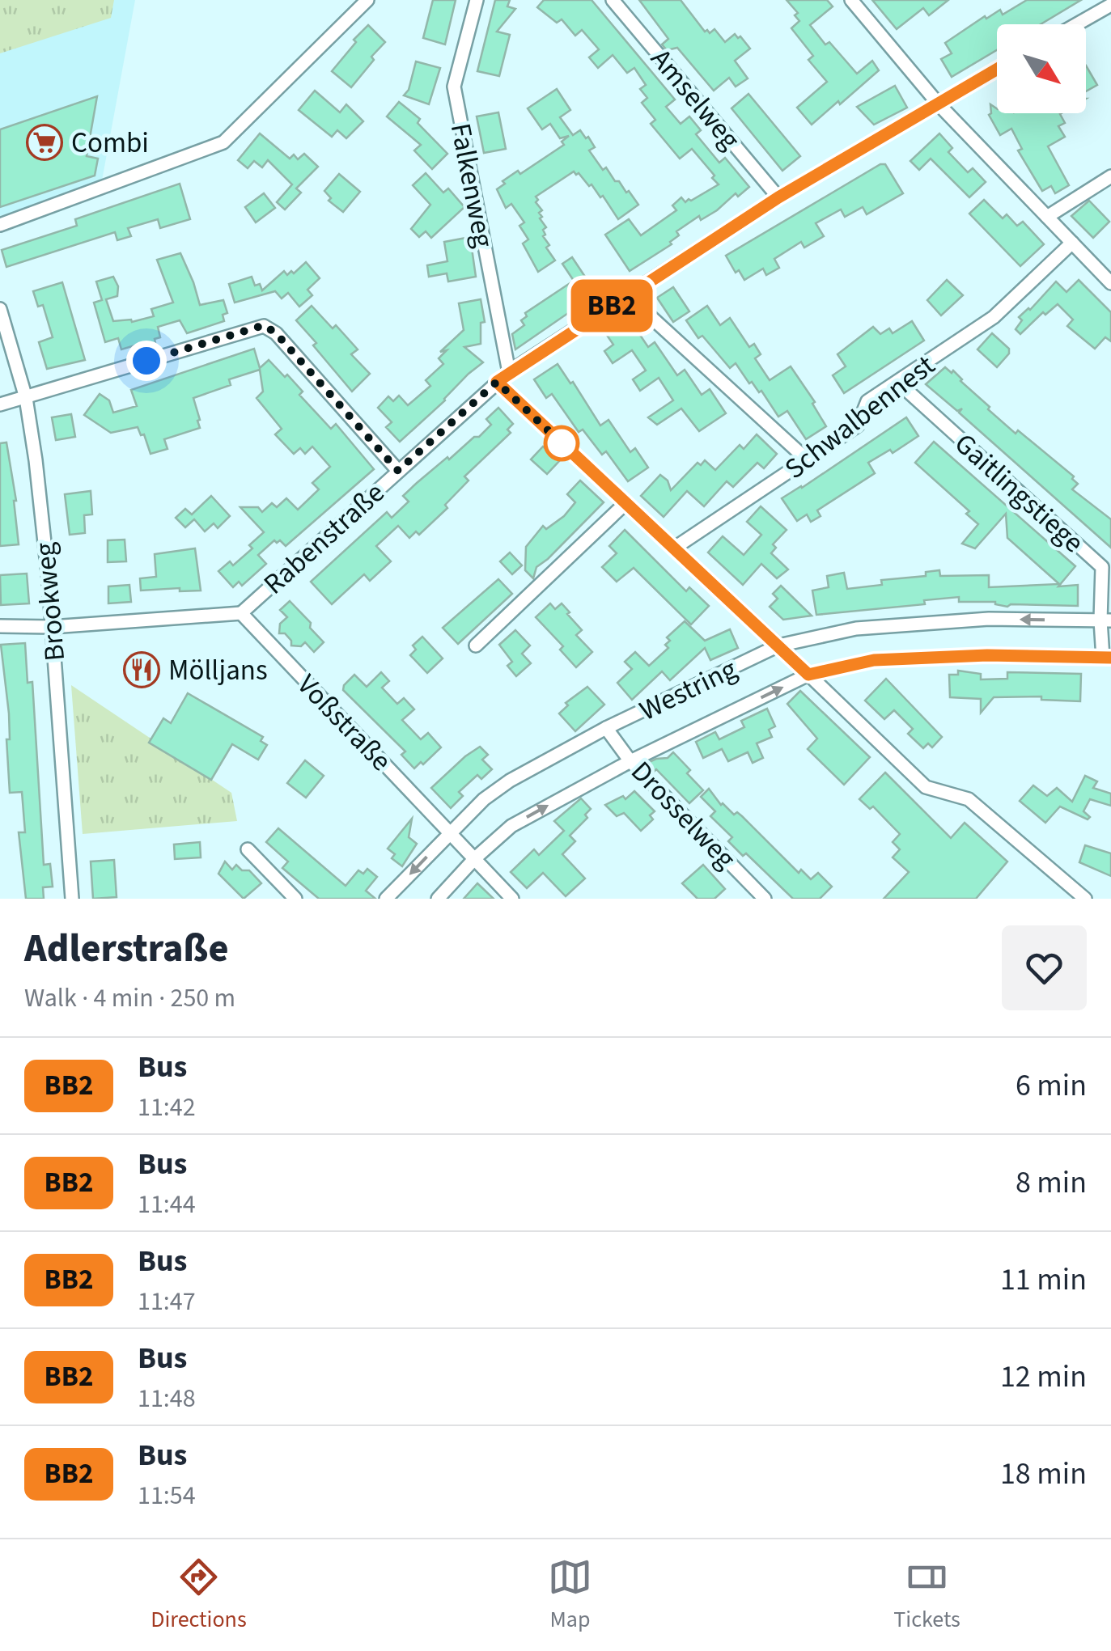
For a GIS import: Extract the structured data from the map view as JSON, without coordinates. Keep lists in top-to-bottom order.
{
  "streets": {
    "street": [
      "Amselweg",
      "Falkenweg",
      "Schwalbennest",
      "Gaitlingstiege",
      "Rabenstraße",
      "Brookweg",
      "Westring",
      "Voßstraße",
      "Drosselweg"
    ]
  },
  "crossings": [
    ["Amselweg", "Rabenstraße"],
    ["Falkenweg", "Rabenstraße"],
    ["Schwalbennest", "Gaitlingstiege"],
    ["Gaitlingstiege", "Westring"],
    ["Rabenstraße", "Voßstraße"],
    ["Westring", "Voßstraße"],
    ["Westring", "Drosselweg"]
  ],
  "places": {
    "supermarket": ["Combi"],
    "restaurant": ["Mölljans"]
  },
  "lines": ["bus line BB2"],
  "north": "bottom right",
  "page": {
    "on_map": "BB2",
    "heading": ["Adlerstraße", "Walk · 4 min · 250 m"],
    "list": [
      {
        "mark": "BB2",
        "name": "Bus",
        "note": "11:42",
        "value": "6 min"
      },
      {
        "mark": "BB2",
        "name": "Bus",
        "note": "11:44",
        "value": "8 min"
      },
      {
        "mark": "BB2",
        "name": "Bus",
        "note": "11:47",
        "value": "11 min"
      },
      {
        "mark": "BB2",
        "name": "Bus",
        "note": "11:48",
        "value": "12 min"
      },
      {
        "mark": "BB2",
        "name": "Bus",
        "note": "11:54",
        "value": "18 min"
      }
    ],
    "tabs": ["Directions", "Map", "Tickets"]
  }
}
